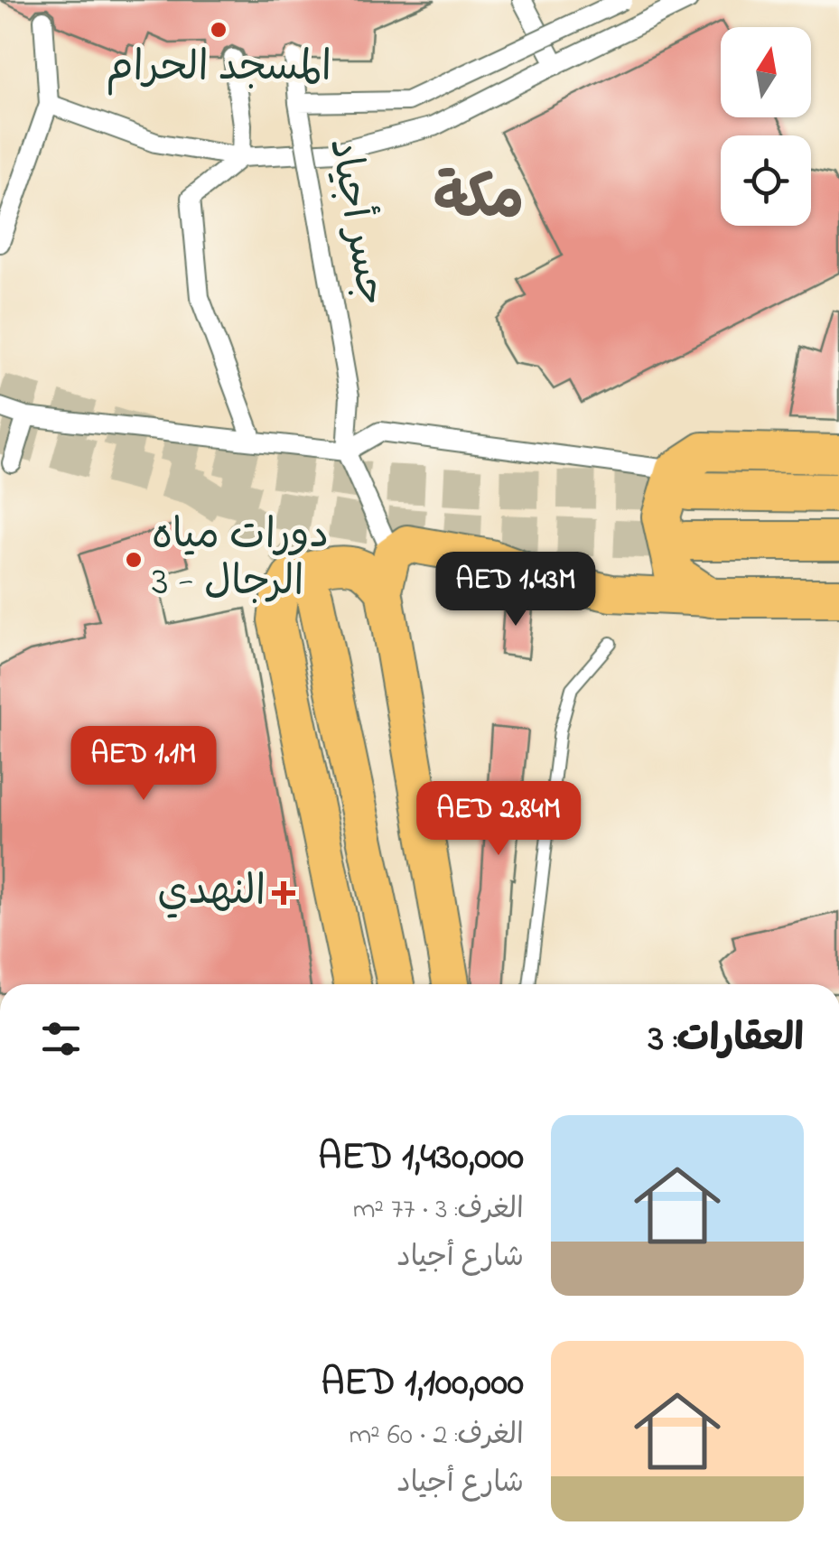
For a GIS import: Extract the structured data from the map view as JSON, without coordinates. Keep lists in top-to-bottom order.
{
  "streets": {
    "street": ["جسر أجياد"]
  },
  "districts": ["مكة"],
  "places": {
    "other": ["المسجد الحرام", "دورات مياه الرجال - 3"],
    "health": ["النهدي"]
  },
  "north": "top",
  "page": {
    "price": ["AED 1.43M", "AED 1.1M", "AED 2.84M"],
    "heading": "العقارات: 3",
    "list": [
      {
        "name": "AED 1,430,000",
        "note": "الغرف: 3 · 77 m² · شارع أجياد"
      },
      {
        "name": "AED 1,100,000",
        "note": "الغرف: 2 · 60 m² · شارع أجياد"
      }
    ]
  }
}
